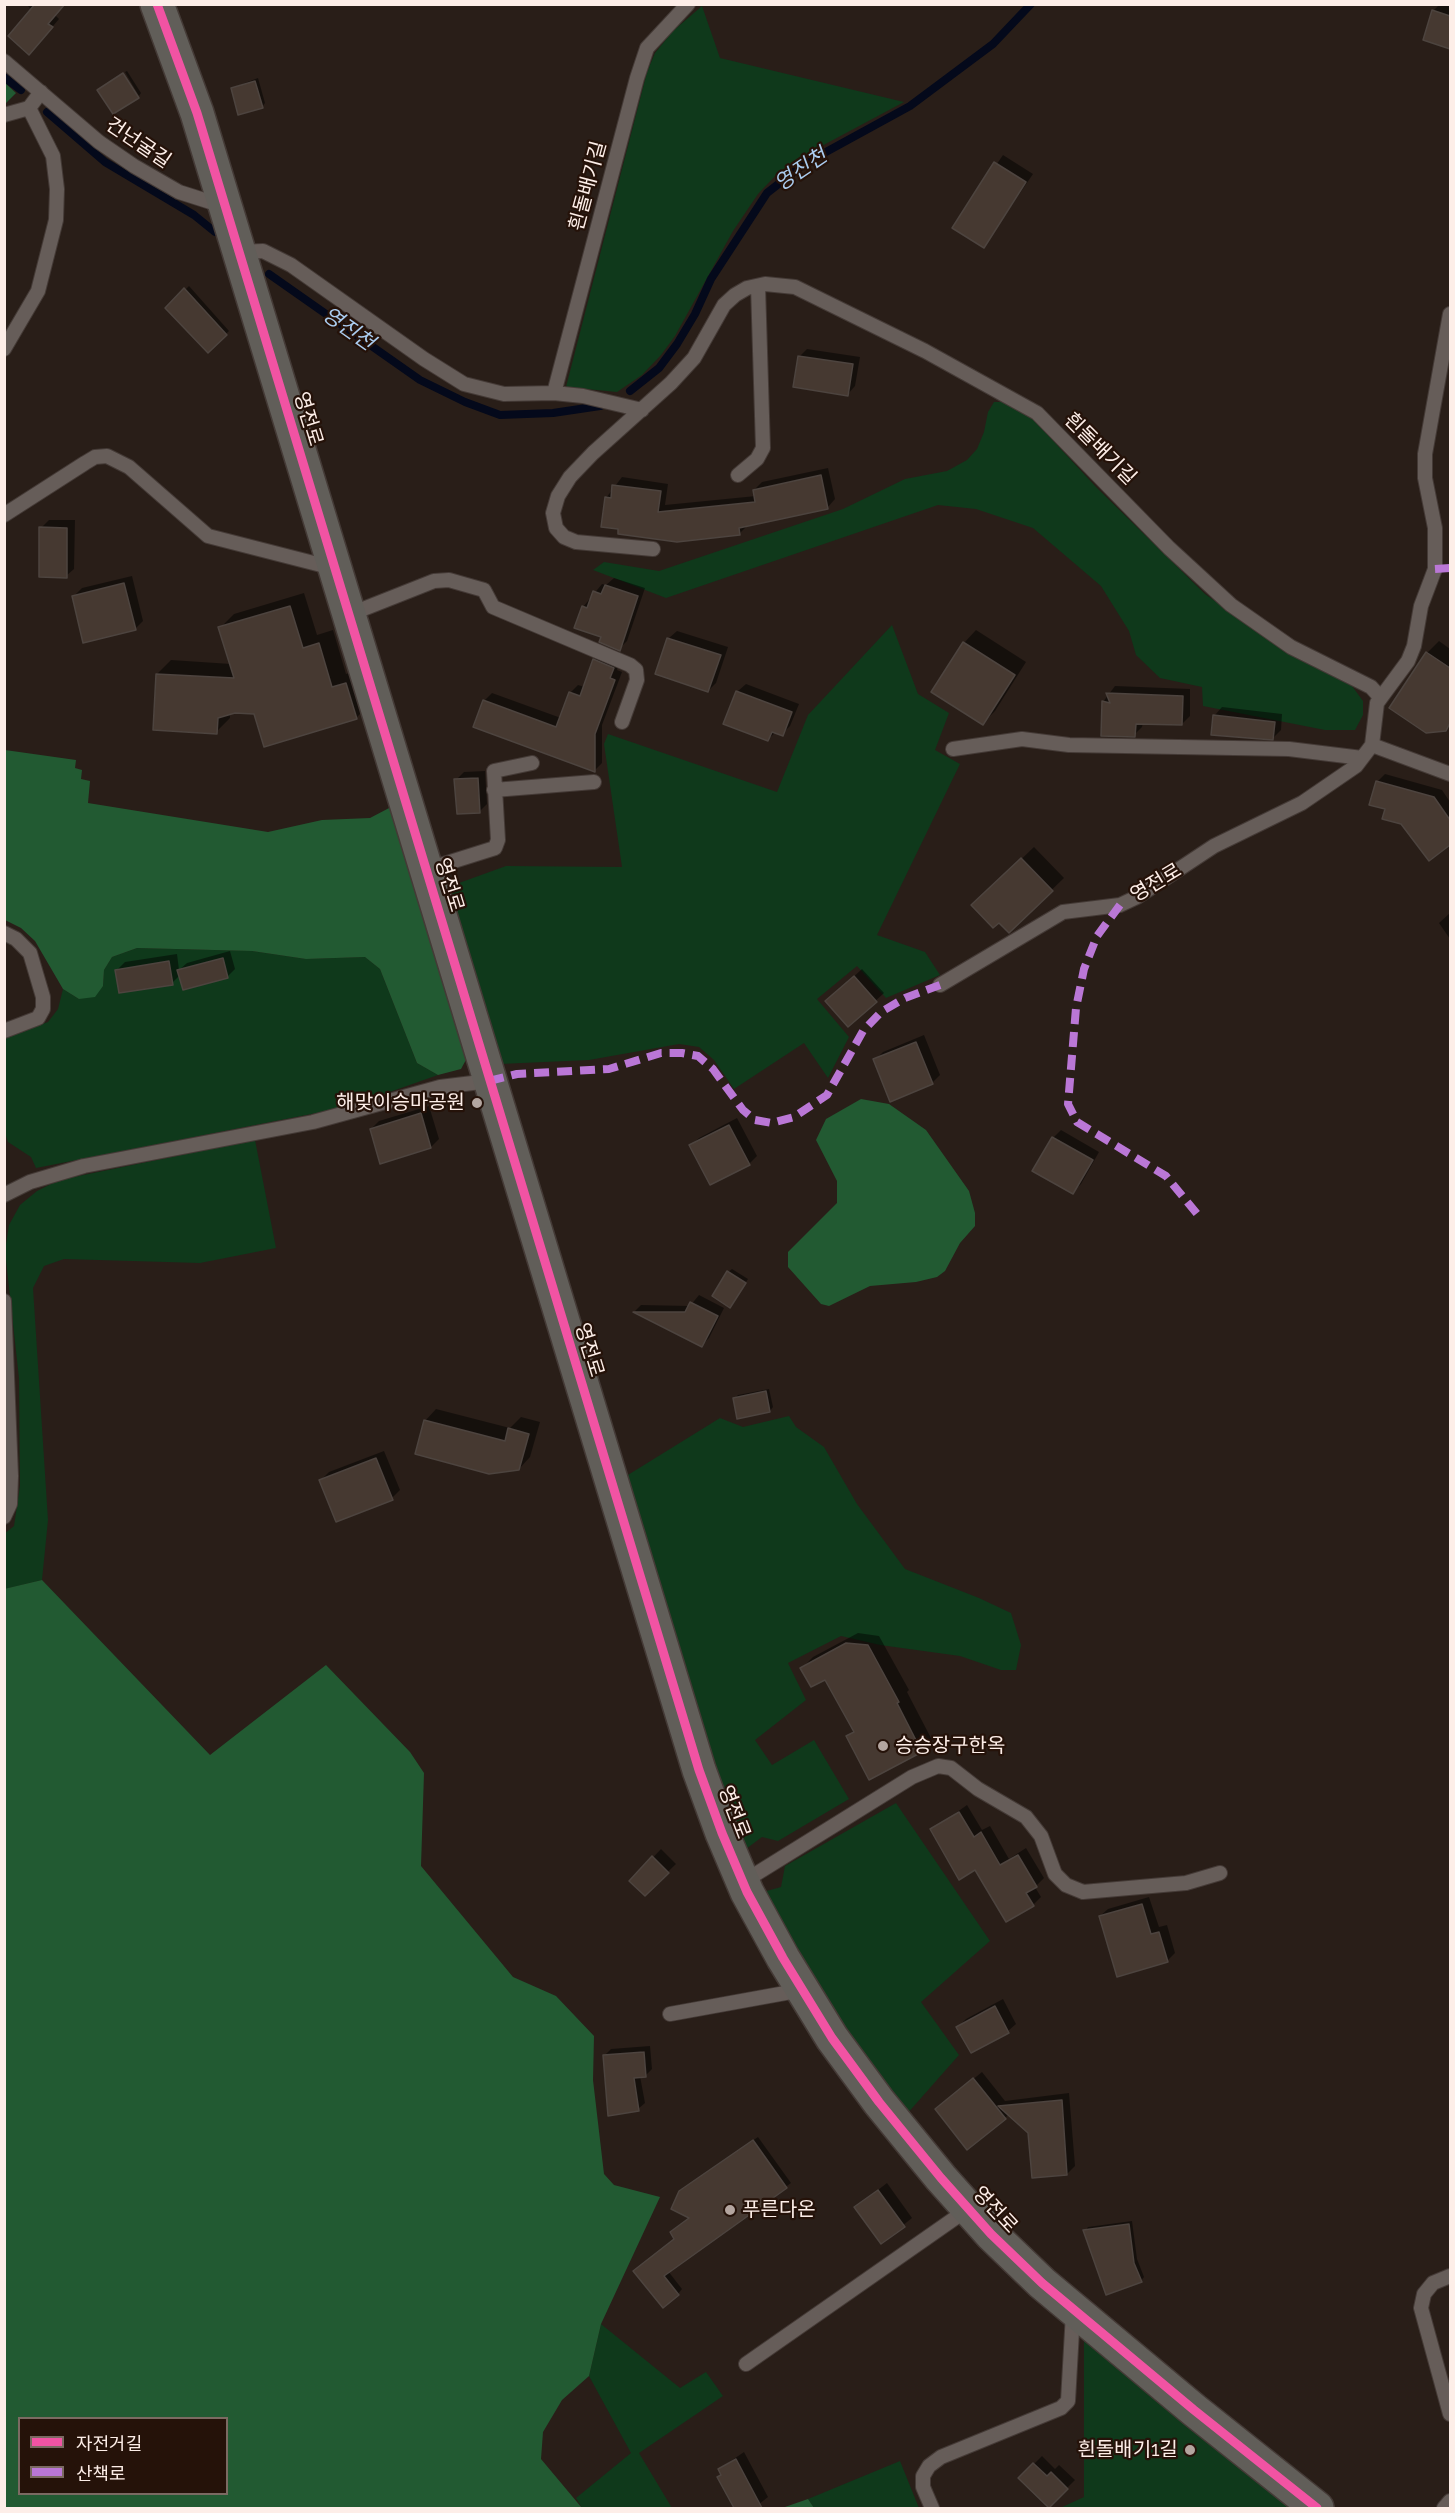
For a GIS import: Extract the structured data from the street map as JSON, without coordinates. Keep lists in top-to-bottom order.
{
  "streets": {
    "street": ["영전로"],
    "lane": ["건넌굴길", "흰돌배기길"]
  },
  "crossings": [
    ["건넌굴길", "영전로"]
  ],
  "water": ["영진천"],
  "places": [
    "해맞이승마공원",
    "승승장구한옥",
    "푸른다온",
    "흰돌배기1길"
  ],
  "legend": ["자전거길", "산책로"]
}
